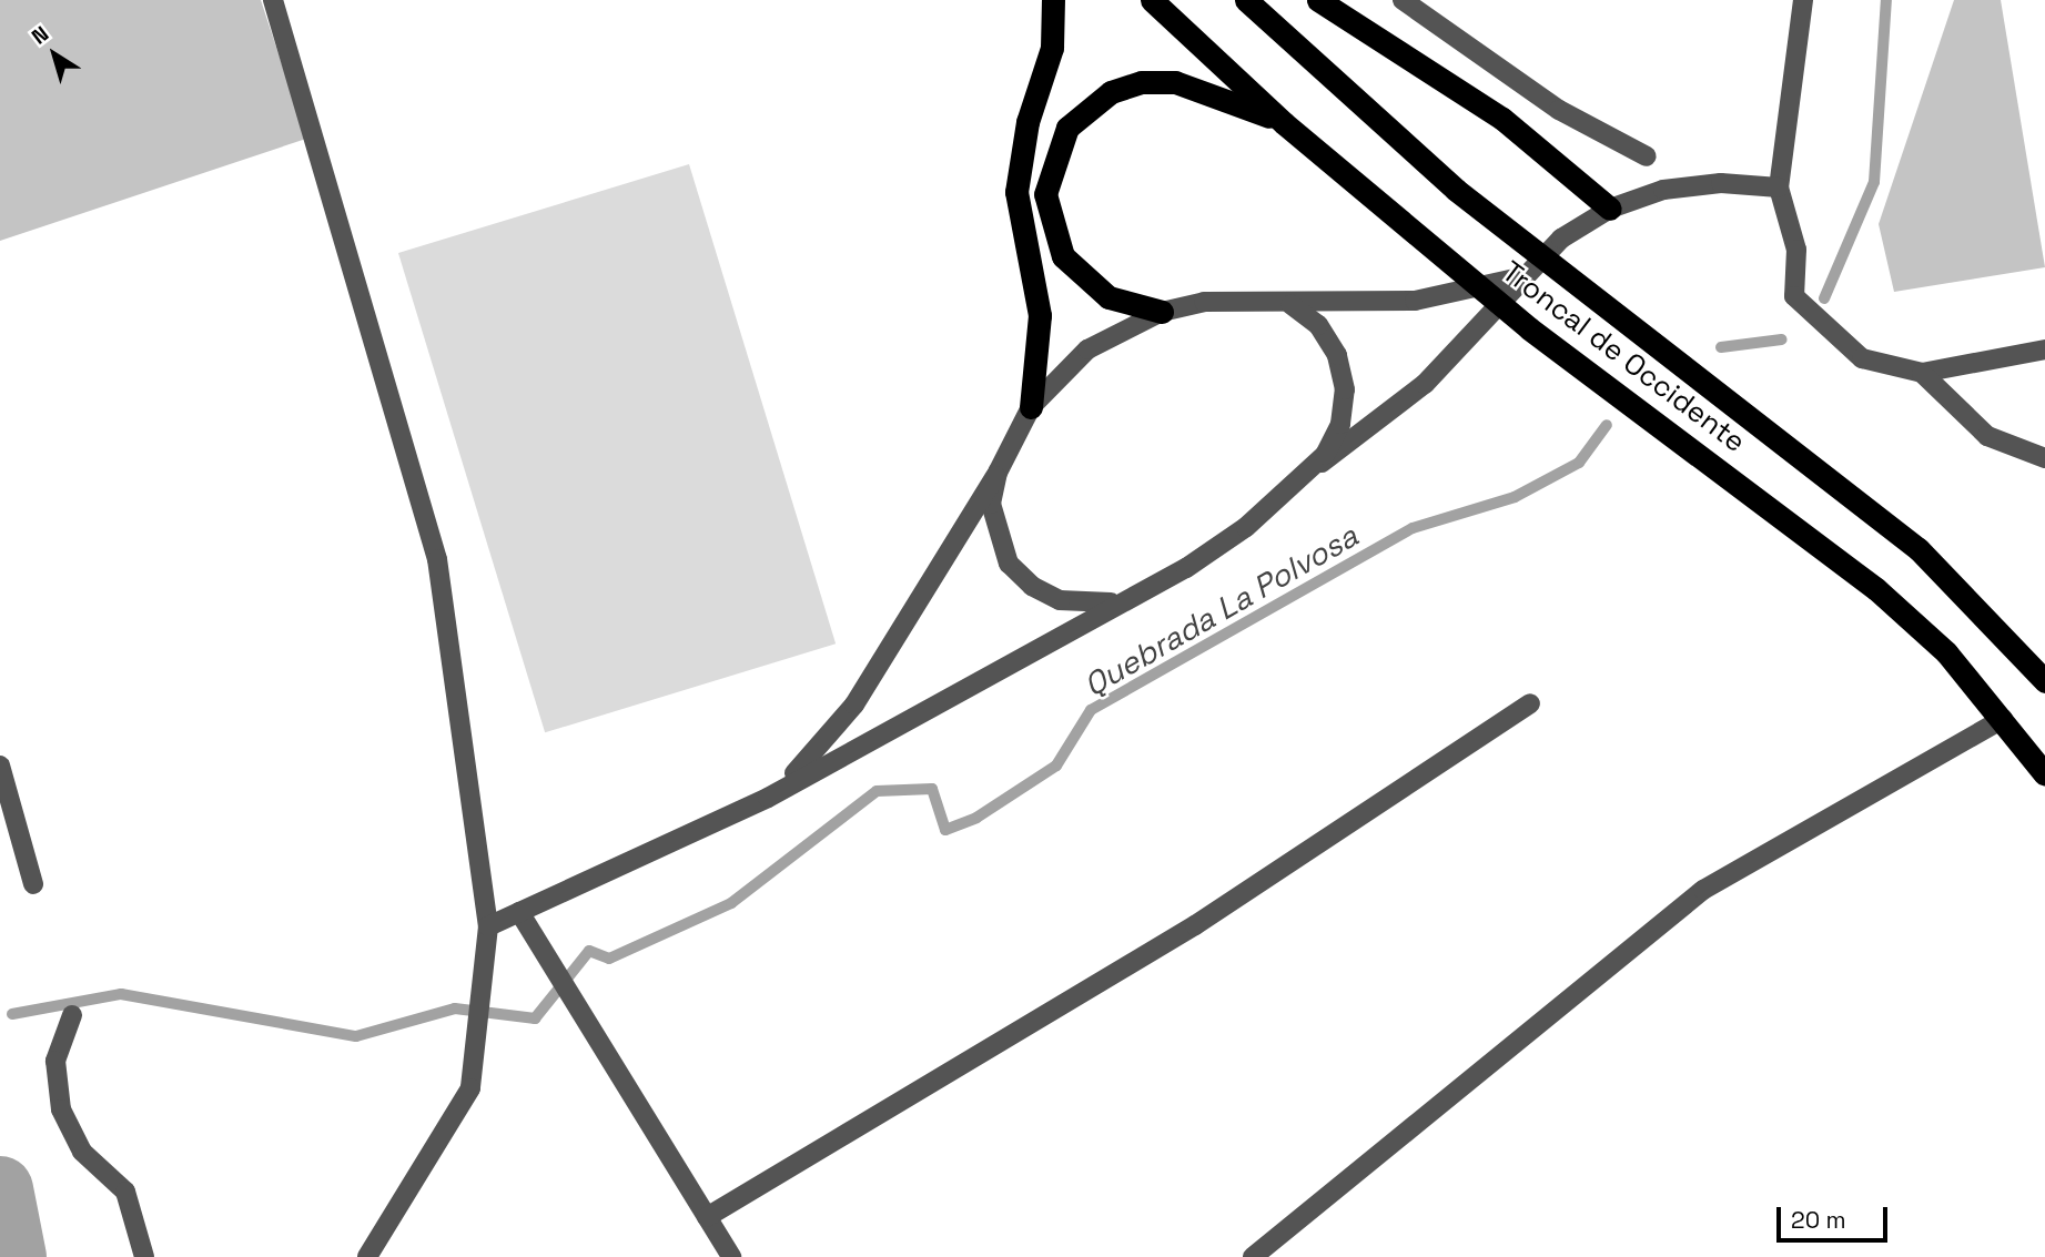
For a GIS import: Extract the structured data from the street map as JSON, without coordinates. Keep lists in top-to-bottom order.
{
  "streets": {
    "highway": ["Troncal de Occidente"]
  },
  "water": ["Quebrada La Polvosa"],
  "scale_bar": "20 m",
  "north": "top left"
}
